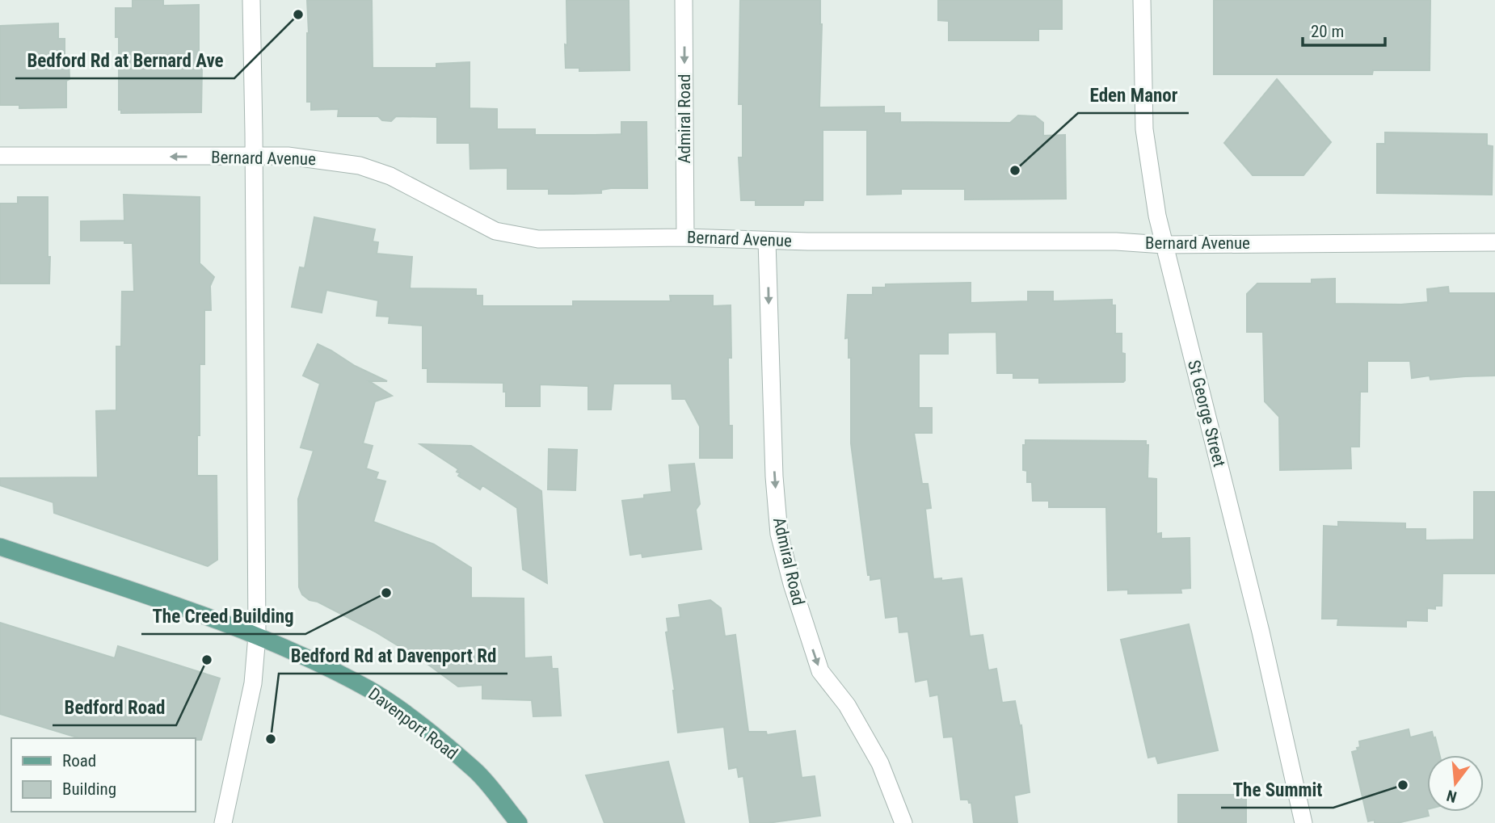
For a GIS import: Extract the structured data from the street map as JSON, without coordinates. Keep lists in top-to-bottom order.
{
  "streets": {
    "main road": ["Davenport Road"],
    "street": ["Admiral Road", "Bernard Avenue", "St George Street"]
  },
  "crossings": [
    ["Admiral Road", "Bernard Avenue"],
    ["Bernard Avenue", "St George Street"]
  ],
  "one_way": ["Admiral Road"],
  "places": [
    "Bedford Rd at Bernard Ave",
    "Eden Manor",
    "The Creed Building",
    "Bedford Road",
    "Bedford Rd at Davenport Rd",
    "The Summit"
  ],
  "legend": ["Road", "Building"],
  "scale_bar": "20 m",
  "north": "bottom"
}
